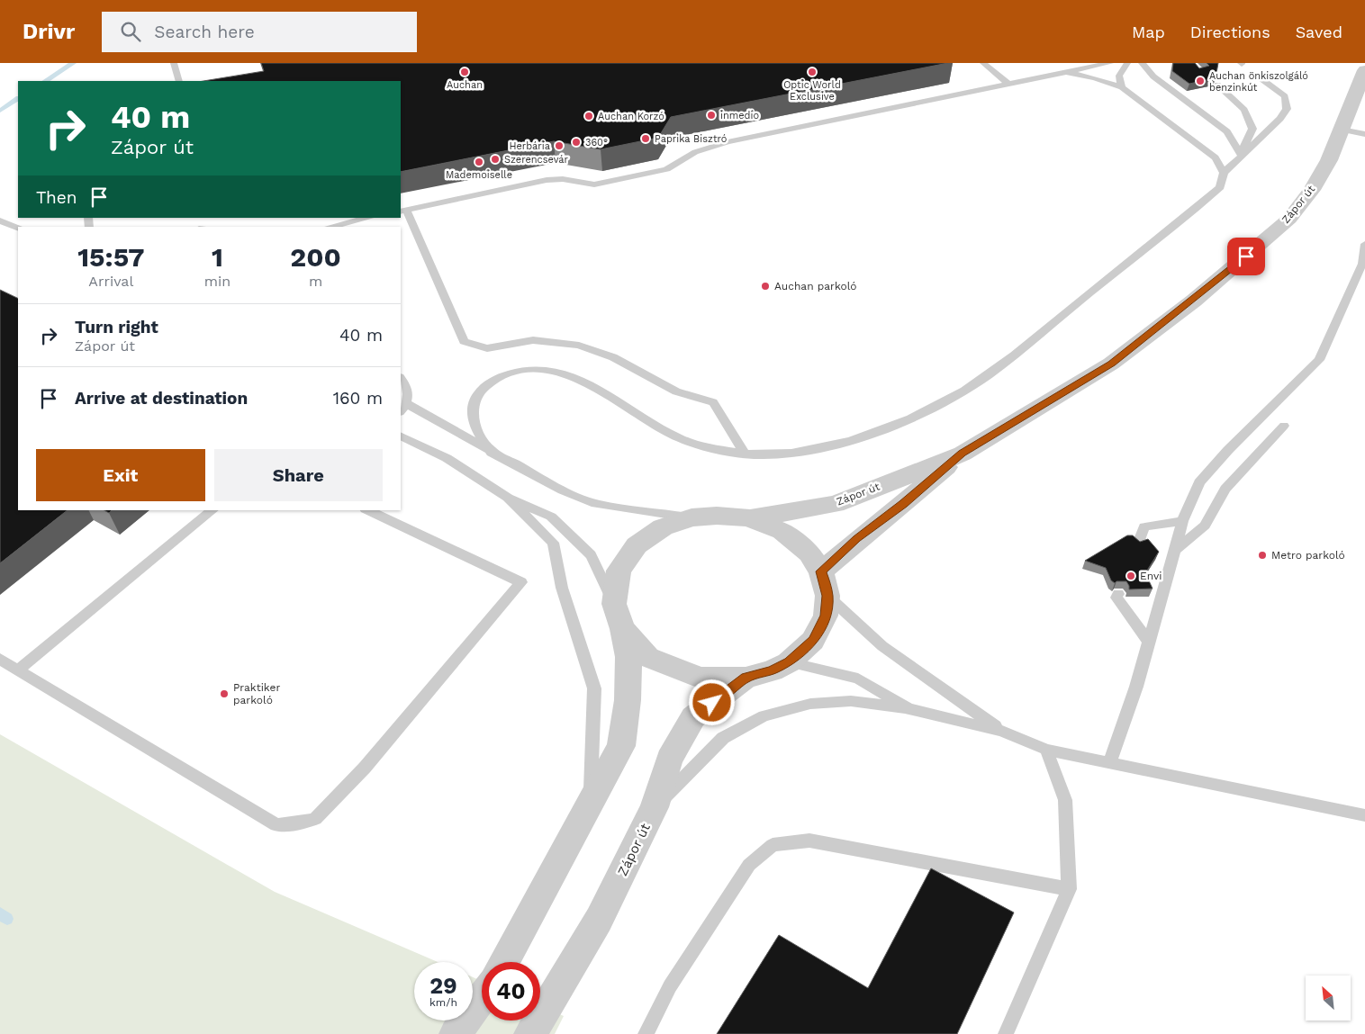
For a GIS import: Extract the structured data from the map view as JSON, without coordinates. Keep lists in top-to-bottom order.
{
  "streets": {
    "street": ["Zápor út"]
  },
  "places": [
    "Auchan",
    "Optic World Exclusive",
    "Auchan önkiszolgáló benzinkút",
    "inmedio",
    "Auchan Korzó",
    "Paprika Bisztró",
    "360°",
    "Herbária",
    "Szerencsevár",
    "Mademoiselle",
    "Auchan parkoló",
    "Metro parkoló",
    "Envi",
    "Praktiker parkoló"
  ],
  "north": "top left",
  "page": {
    "header": "Drivr",
    "search": "Search here",
    "nav": ["Map", "Directions", "Saved"],
    "turn": ["40 m", "Zápor út"],
    "then": "Then",
    "eta": [
      "15:57",
      "Arrival",
      "1",
      "min",
      "200",
      "m"
    ],
    "list": [
      {
        "name": "Turn right",
        "note": "Zápor út",
        "value": "40 m"
      },
      {
        "name": "Arrive at destination",
        "value": "160 m"
      }
    ],
    "buttons": ["Exit", "Share"],
    "speed": "29 km/h",
    "limit": "40"
  }
}
